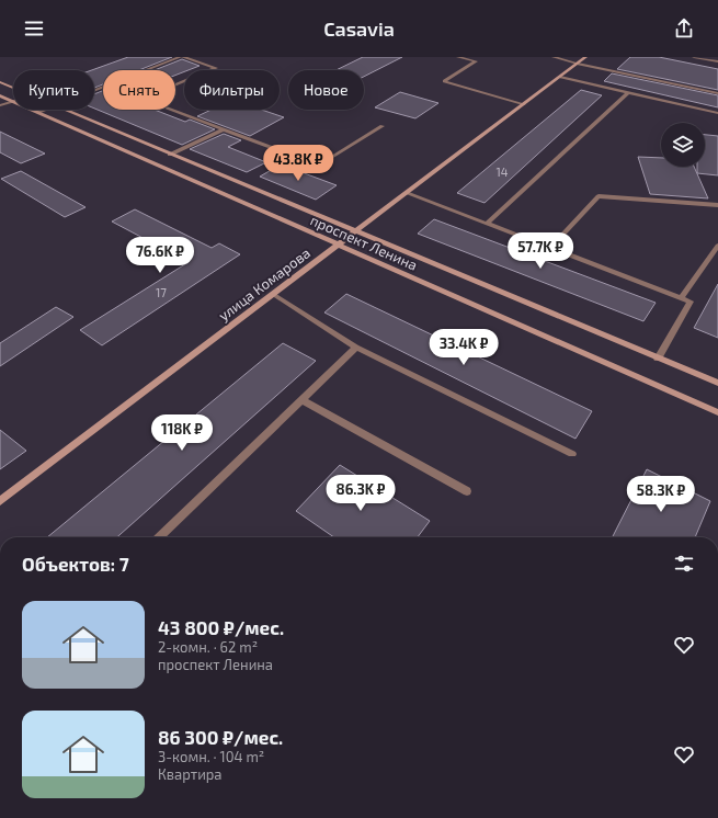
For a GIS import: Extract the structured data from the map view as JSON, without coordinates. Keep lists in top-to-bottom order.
{
  "streets": {
    "street": ["проспект Ленина", "улица Комарова"]
  },
  "crossings": [
    ["проспект Ленина", "улица Комарова"]
  ],
  "house_numbers": ["14", "17"],
  "page": {
    "header": "Casavia",
    "chip": [
      "Купить",
      "Снять",
      "Фильтры",
      "Новое"
    ],
    "price": [
      "43.8K ₽",
      "57.7K ₽",
      "76.6K ₽",
      "33.4K ₽",
      "118K ₽",
      "86.3K ₽",
      "58.3K ₽"
    ],
    "heading": "Объектов: 7",
    "list": [
      {
        "name": "43 800 ₽/мес.",
        "note": "2-комн. · 62 m² · проспект Ленина"
      },
      {
        "name": "86 300 ₽/мес.",
        "note": "3-комн. · 104 m² · Квартира"
      }
    ]
  }
}
